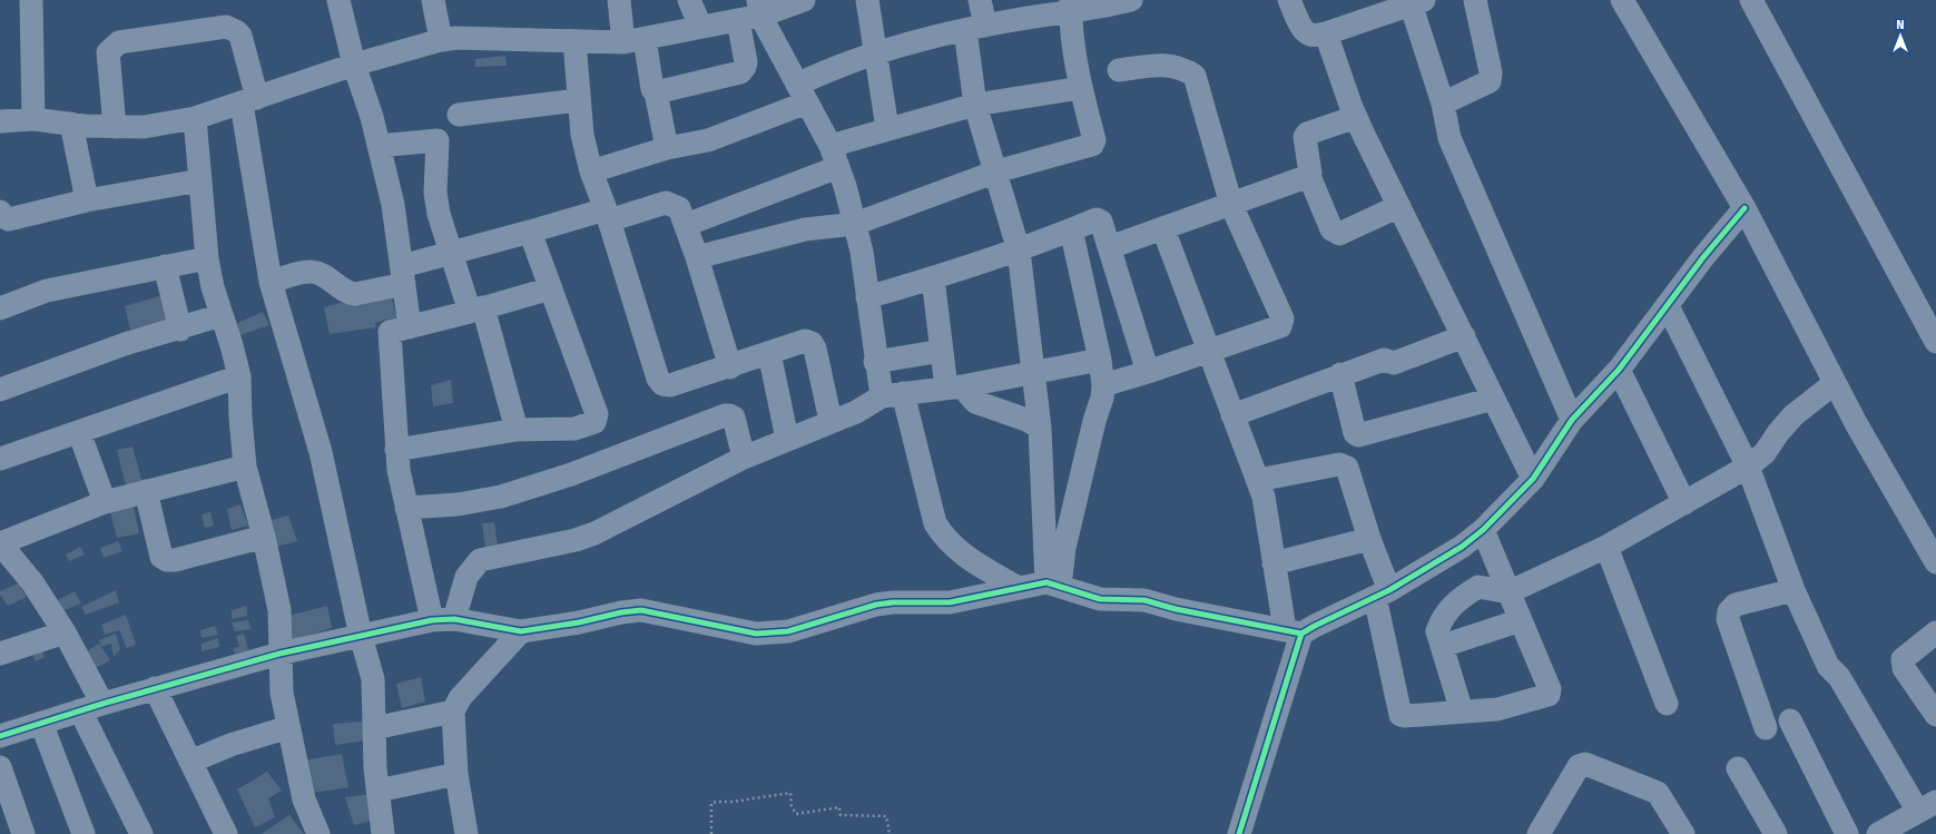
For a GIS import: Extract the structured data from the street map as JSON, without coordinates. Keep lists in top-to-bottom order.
{
  "north": "top"
}
